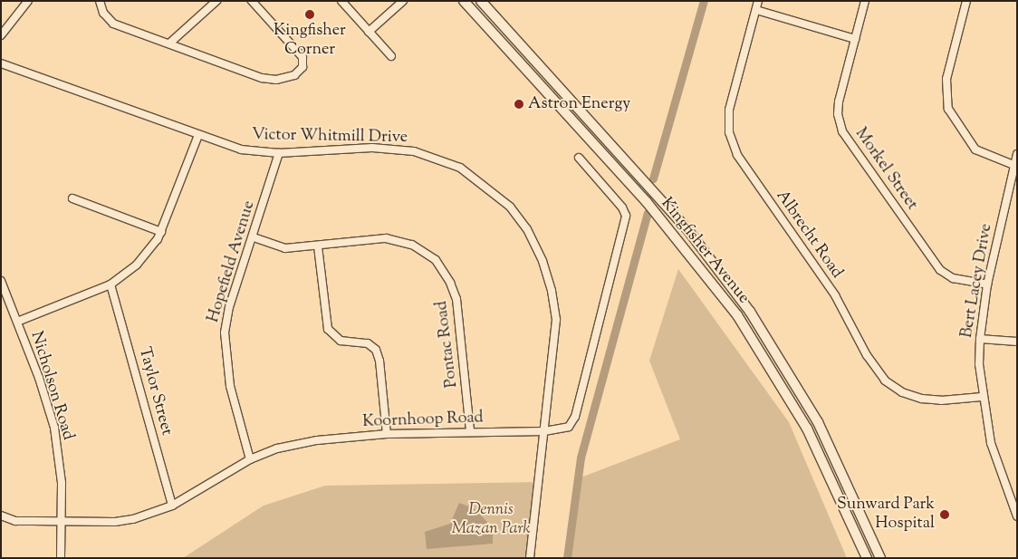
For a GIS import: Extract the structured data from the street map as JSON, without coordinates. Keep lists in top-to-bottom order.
{
  "streets": {
    "street": [
      "Victor Whitmill Drive",
      "Morkel Street",
      "Albrecht Road",
      "Kingfisher Avenue",
      "Hopefield Avenue",
      "Bert Lacey Drive",
      "Pontac Road",
      "Nicholson Road",
      "Taylor Street",
      "Koornhoop Road"
    ]
  },
  "crossings": [
    ["Victor Whitmill Drive", "Hopefield Avenue"],
    ["Victor Whitmill Drive", "Koornhoop Road"],
    ["Morkel Street", "Bert Lacey Drive"],
    ["Albrecht Road", "Bert Lacey Drive"],
    ["Hopefield Avenue", "Pontac Road"],
    ["Hopefield Avenue", "Koornhoop Road"],
    ["Pontac Road", "Koornhoop Road"],
    ["Nicholson Road", "Koornhoop Road"],
    ["Taylor Street", "Koornhoop Road"]
  ],
  "parks": ["Dennis Mazan Park"],
  "places": ["Kingfisher Corner", "Astron Energy", "Sunward Park Hospital"]
}
